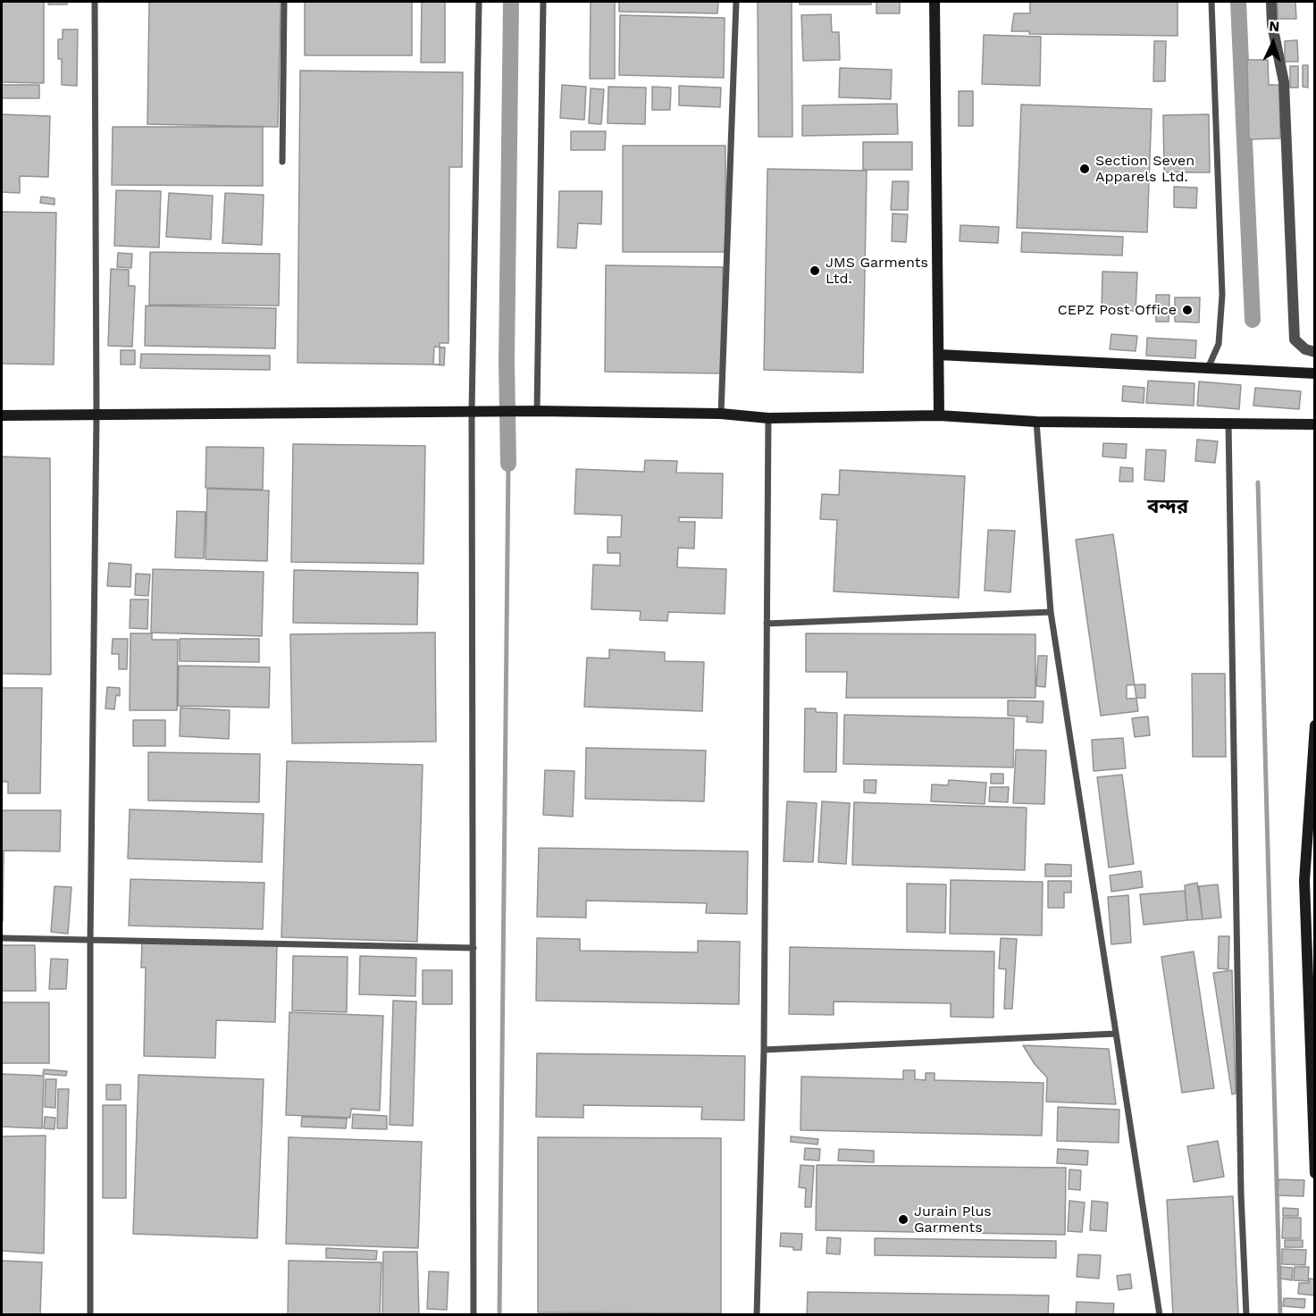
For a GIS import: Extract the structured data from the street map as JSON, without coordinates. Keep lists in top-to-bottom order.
{
  "districts": ["বন্দর"],
  "places": [
    "Section Seven Apparels Ltd.",
    "JMS Garments Ltd.",
    "CEPZ Post Office",
    "Jurain Plus Garments"
  ],
  "north": "top"
}
